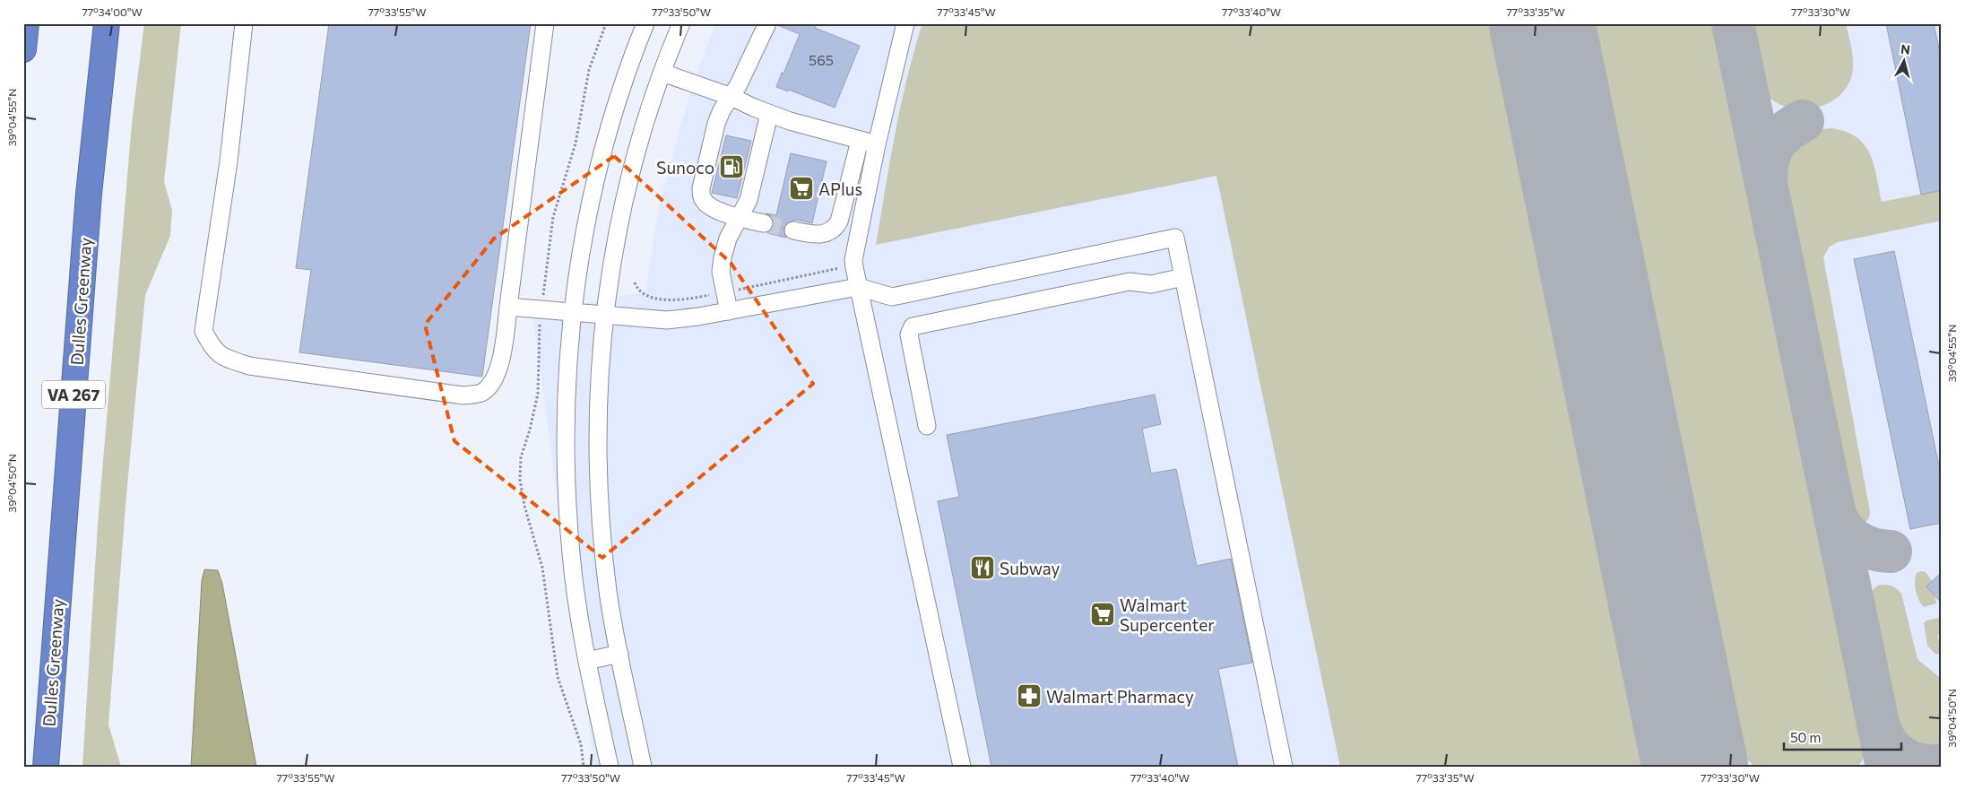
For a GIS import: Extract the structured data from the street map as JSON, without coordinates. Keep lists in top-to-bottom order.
{
  "streets": {
    "highway": ["Dulles Greenway", "VA 267"]
  },
  "places": {
    "fuel station": ["Sunoco"],
    "supermarket": ["APlus", "Walmart Supercenter"],
    "restaurant": ["Subway"],
    "pharmacy": ["Walmart Pharmacy"]
  },
  "house_numbers": ["565"],
  "scale_bar": "50 m",
  "north": "top",
  "coordinates": [
    "77°34'00\"W",
    "77°33'55\"W",
    "77°33'50\"W",
    "77°33'45\"W",
    "77°33'40\"W",
    "77°33'35\"W",
    "77°33'30\"W",
    "39°04'55\"N",
    "39°04'50\"N"
  ]
}
